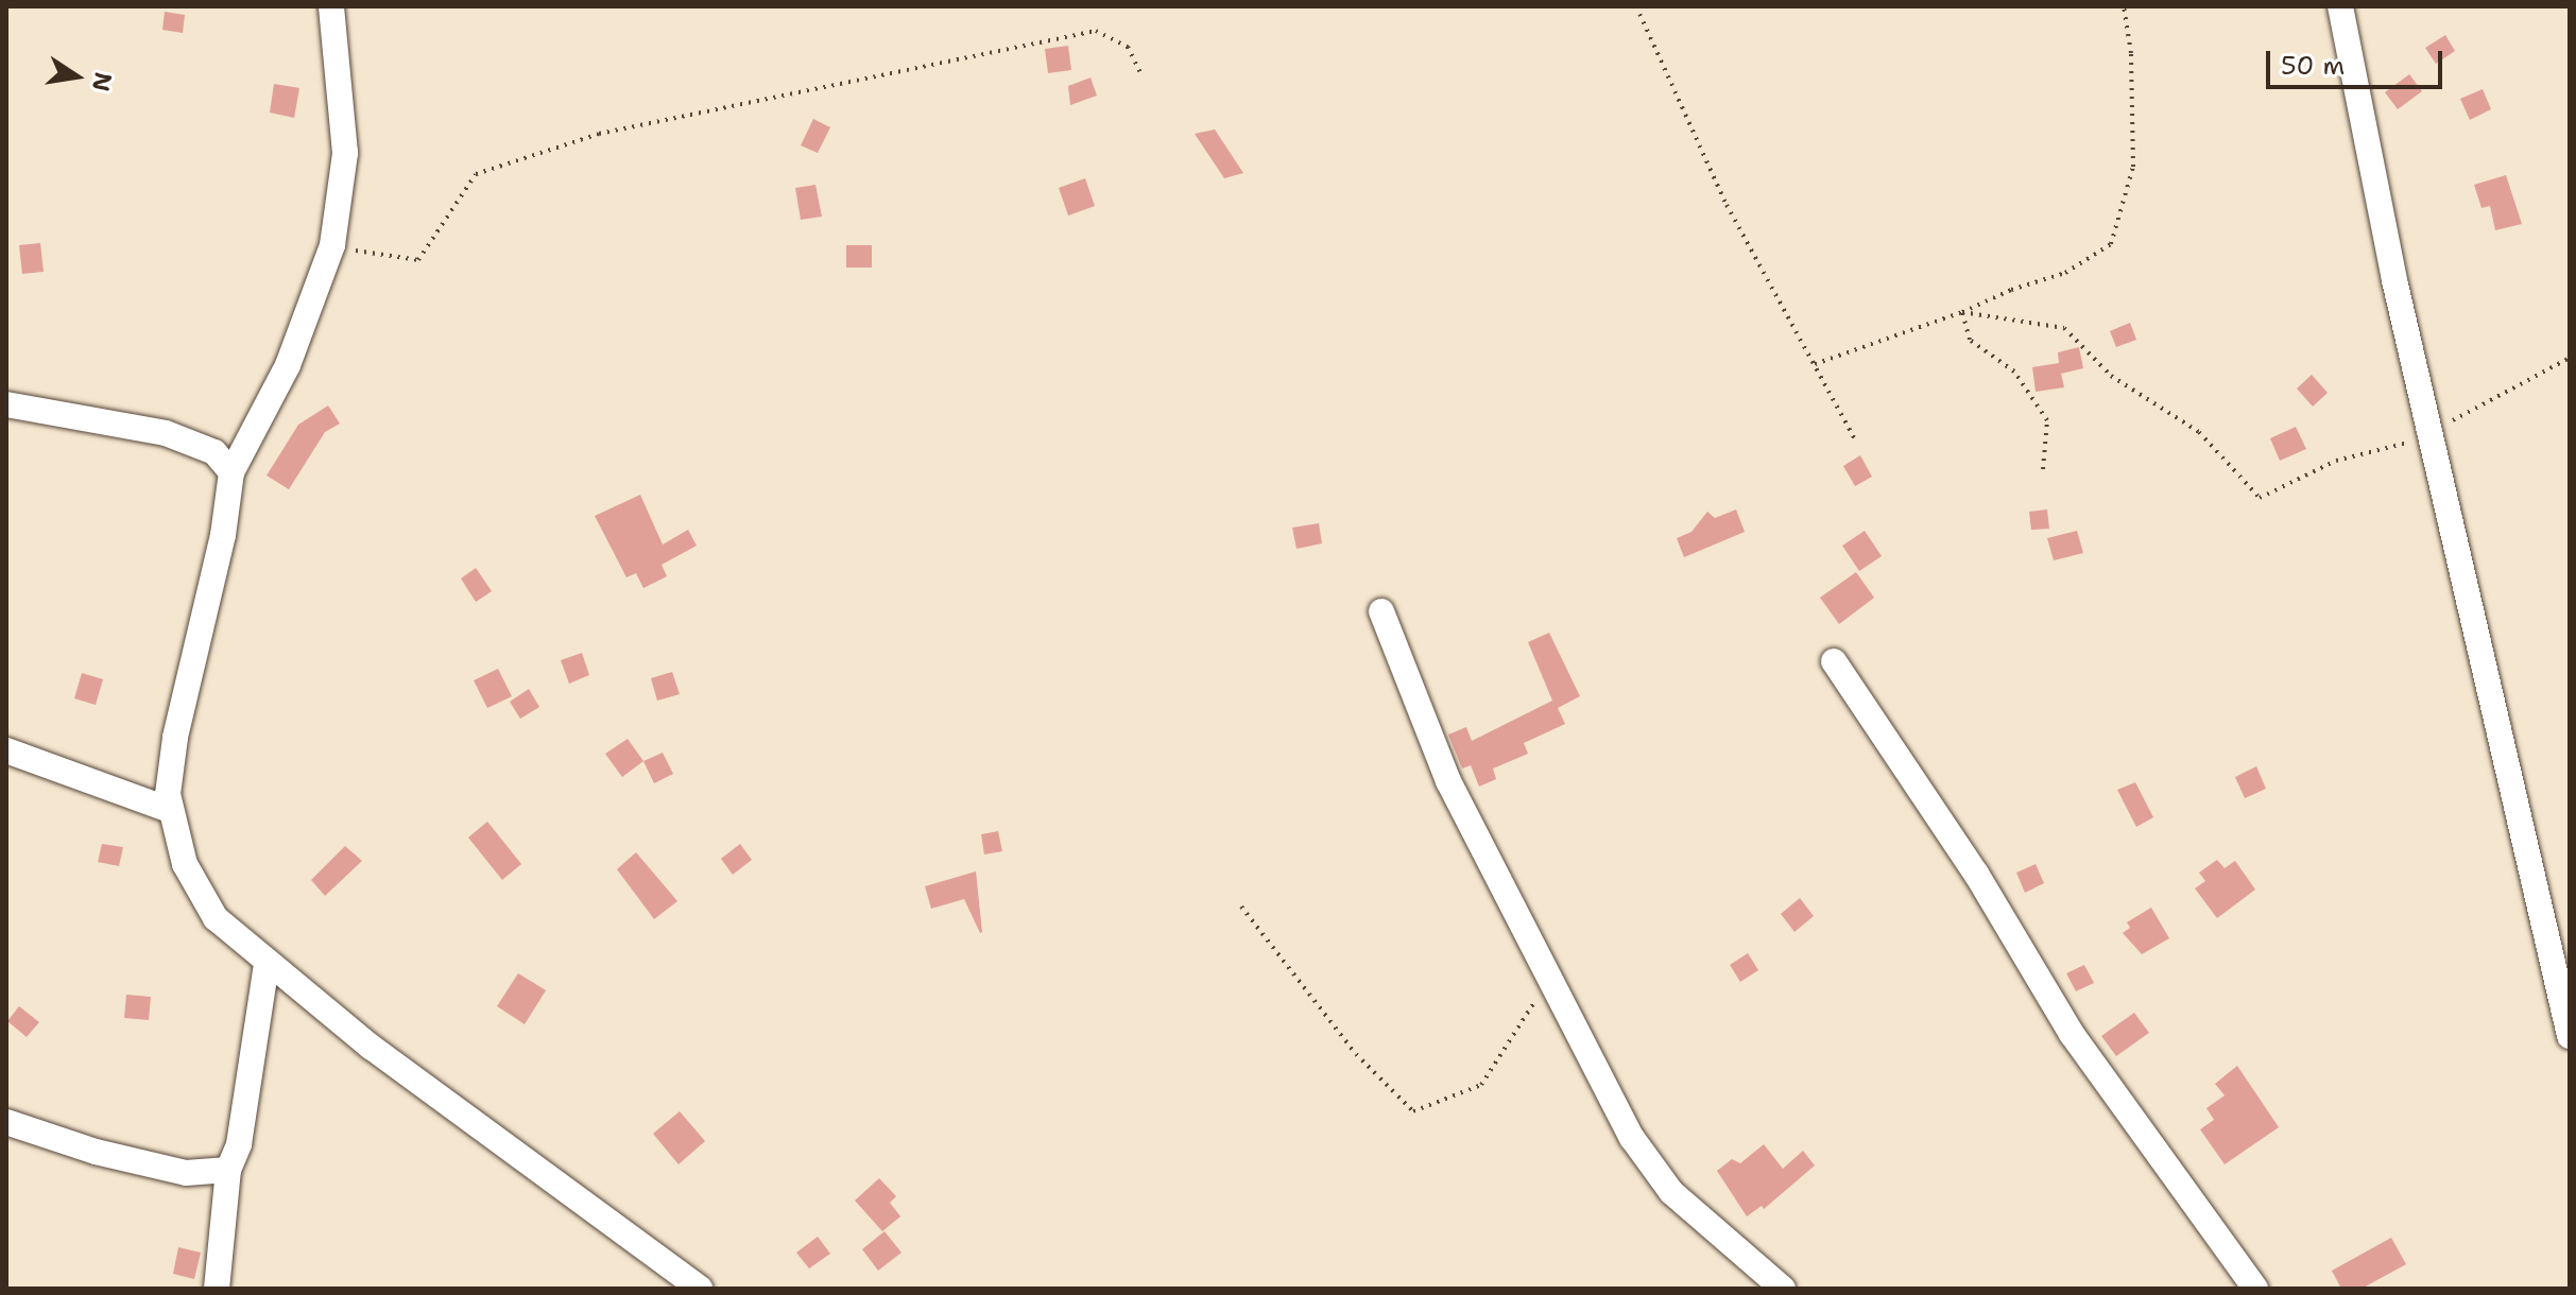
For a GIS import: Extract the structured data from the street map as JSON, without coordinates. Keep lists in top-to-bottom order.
{
  "scale_bar": "50 m",
  "north": "right"
}
